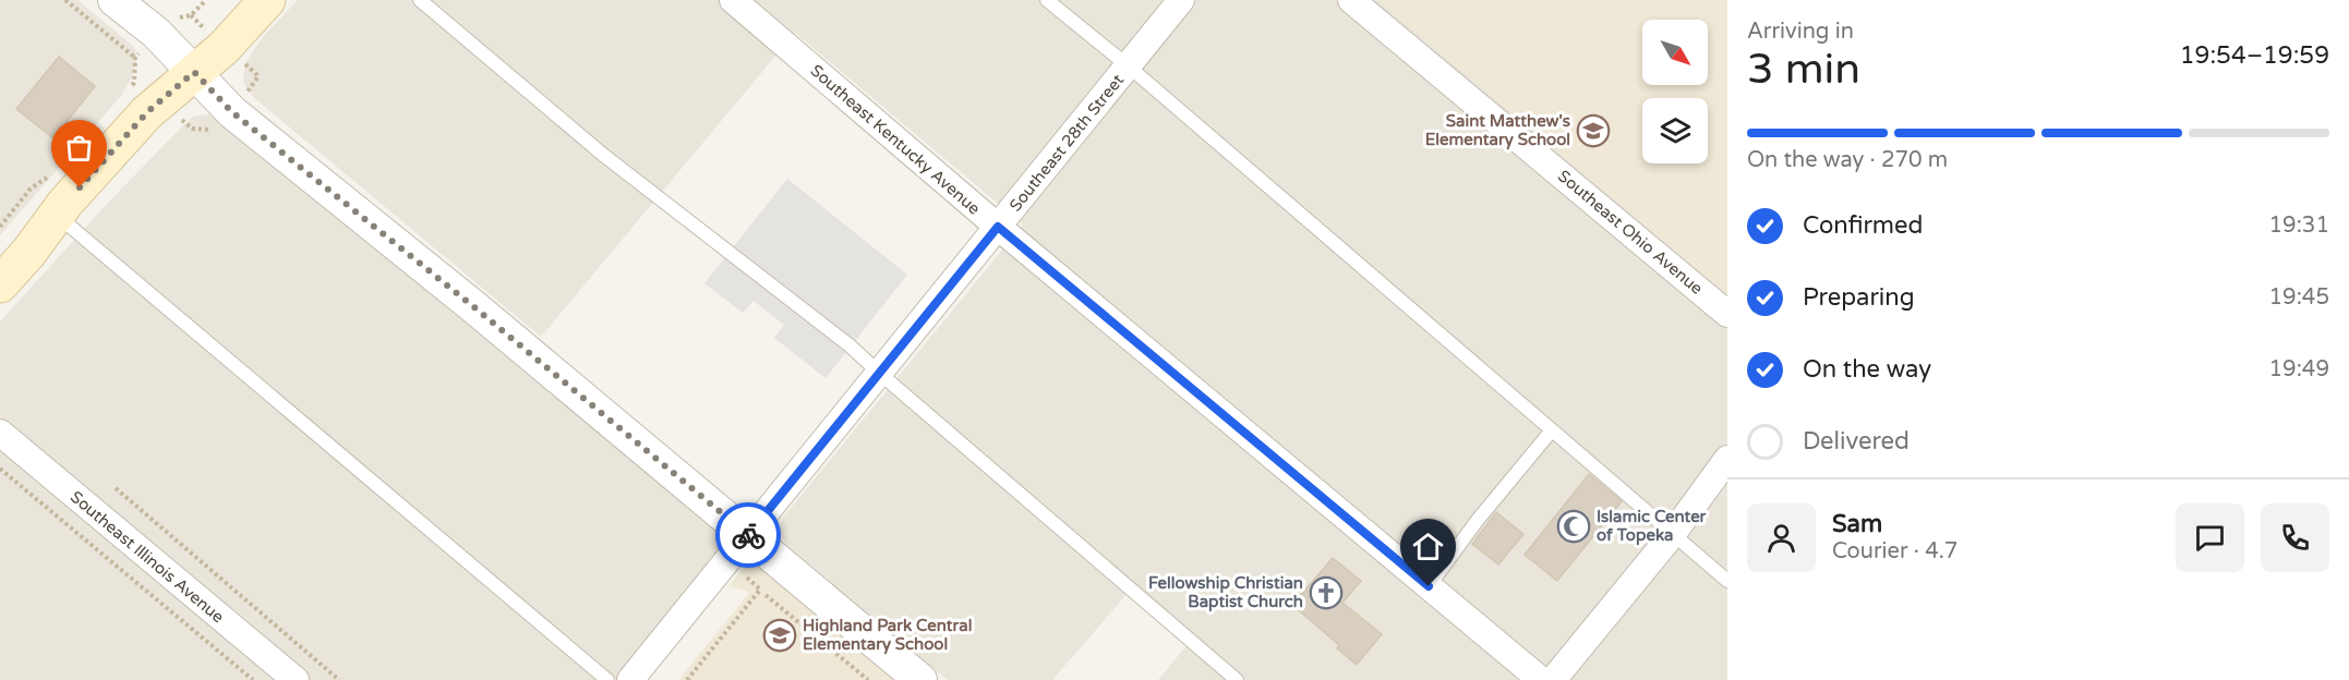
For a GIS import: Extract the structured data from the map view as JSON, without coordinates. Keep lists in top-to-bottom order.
{
  "streets": {
    "street": [
      "Southeast Kentucky Avenue",
      "Southeast 28th Street",
      "Southeast Ohio Avenue",
      "Southeast Illinois Avenue"
    ]
  },
  "crossings": [
    ["Southeast Kentucky Avenue", "Southeast 28th Street"]
  ],
  "places": {
    "school or university": ["Saint Matthew's Elementary School", "Highland Park Central Elementary School"],
    "mosque": ["Islamic Center of Topeka"],
    "church": ["Fellowship Christian Baptist Church"]
  },
  "north": "bottom right",
  "page": {
    "heading": ["3 min", "Arriving in", "19:54–19:59"],
    "panel": ["Sam", "Courier · 4.7"],
    "bar": "On the way · 270 m",
    "list": [
      ["Confirmed", "19:31"],
      ["Preparing", "19:45"],
      ["On the way", "19:49"],
      "Delivered"
    ]
  }
}
